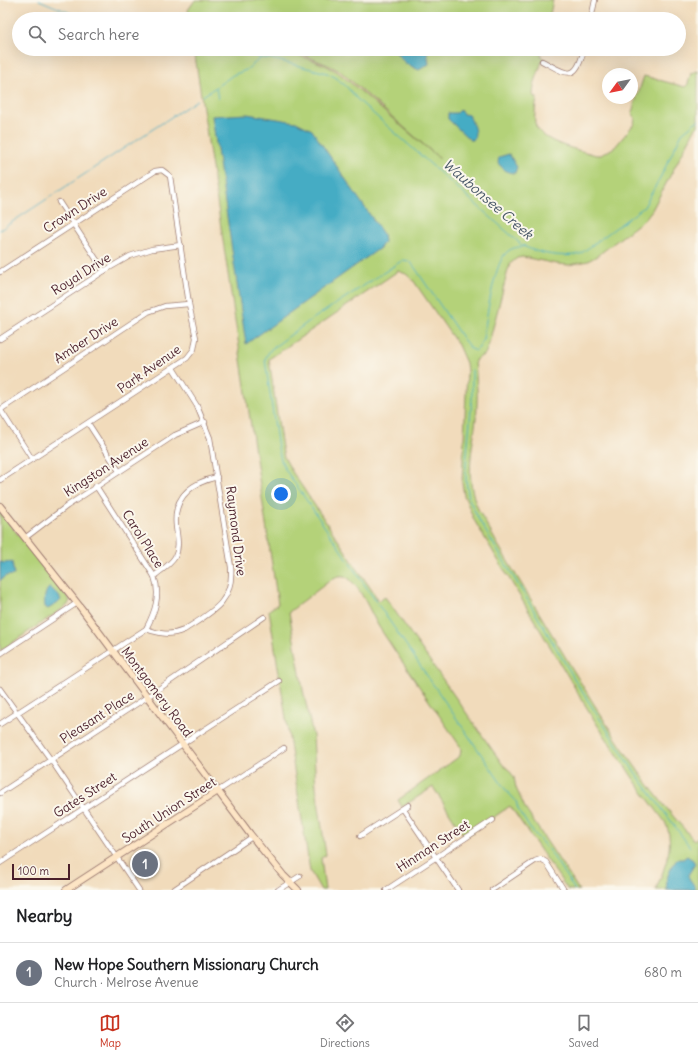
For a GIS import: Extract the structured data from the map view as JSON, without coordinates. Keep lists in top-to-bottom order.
{
  "streets": {
    "street": [
      "Crown Drive",
      "Royal Drive",
      "Amber Drive",
      "Park Avenue",
      "Kingston Avenue",
      "Raymond Drive",
      "Carol Place",
      "Montgomery Road",
      "Pleasant Place",
      "Gates Street",
      "South Union Street",
      "Hinman Street"
    ]
  },
  "crossings": [
    ["Crown Drive", "Park Avenue"],
    ["Royal Drive", "Park Avenue"],
    ["Amber Drive", "Park Avenue"],
    ["Park Avenue", "Raymond Drive"],
    ["Kingston Avenue", "Raymond Drive"],
    ["Kingston Avenue", "Carol Place"],
    ["Kingston Avenue", "Montgomery Road"],
    ["Raymond Drive", "Carol Place"],
    ["Montgomery Road", "Pleasant Place"],
    ["Montgomery Road", "Gates Street"],
    ["Montgomery Road", "South Union Street"]
  ],
  "water": ["Waubonsee Creek"],
  "scale_bar": "100 m",
  "north": "bottom left",
  "page": {
    "search": "Search here",
    "pins": "1",
    "scale": "100 m",
    "heading": "Nearby",
    "list": [
      {
        "mark": "1",
        "name": "New Hope Southern Missionary Church",
        "note": "Church · Melrose Avenue",
        "value": "680 m"
      }
    ],
    "nav": ["Map", "Directions", "Saved"]
  }
}
